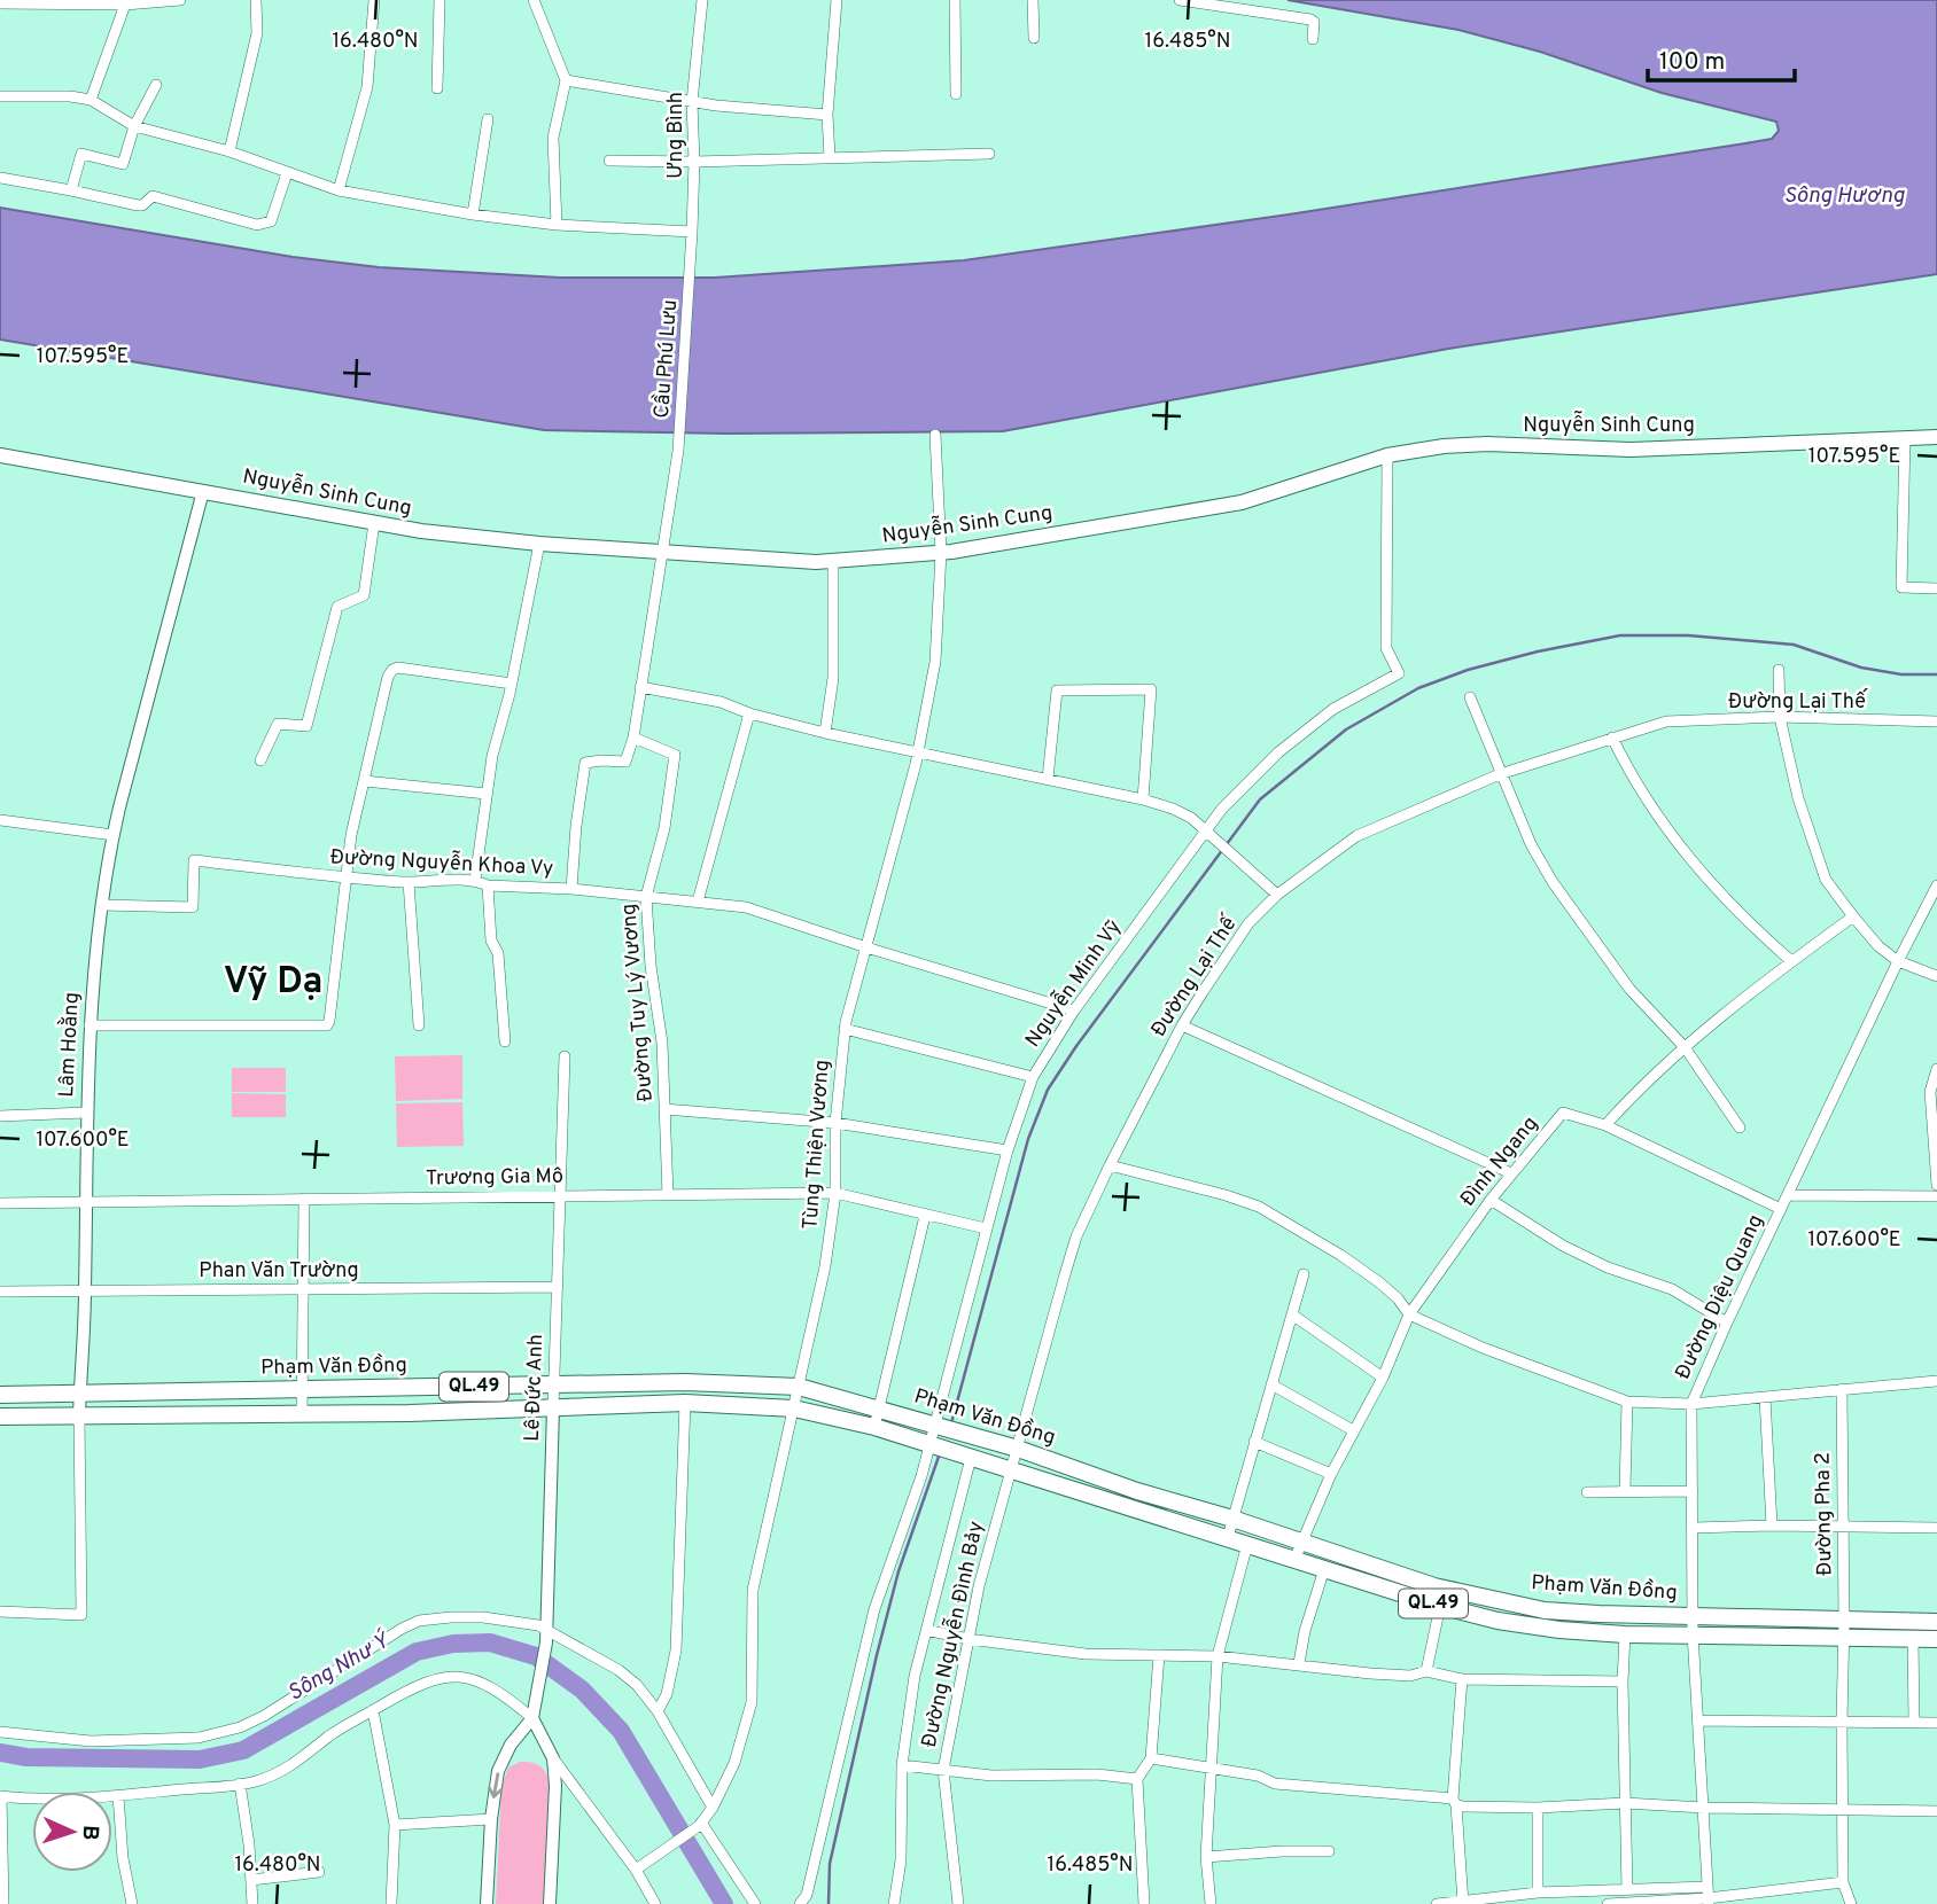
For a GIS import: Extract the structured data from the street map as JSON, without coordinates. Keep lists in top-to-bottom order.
{
  "streets": {
    "main road": ["Nguyễn Sinh Cung", "Phạm Văn Đồng", "QL.49"],
    "street": [
      "Ưng Bình",
      "Cầu Phú Lưu",
      "Đường Lại Thế",
      "Đường Nguyễn Khoa Vy",
      "Nguyễn Minh Vỹ",
      "Đường Tuy Lý Vương",
      "Lâm Hoằng",
      "Tùng Thiện Vương",
      "Đình Ngang",
      "Trương Gia Mô",
      "Phan Văn Trường",
      "Đường Diệu Quang",
      "Lê Đức Anh",
      "Đường Pha 2",
      "Đường Nguyễn Đình Bảy"
    ]
  },
  "crossings": [
    ["Ưng Bình", "Cầu Phú Lưu"],
    ["Cầu Phú Lưu", "Nguyễn Sinh Cung"],
    ["Nguyễn Sinh Cung", "Nguyễn Minh Vỹ"],
    ["Nguyễn Sinh Cung", "Lâm Hoằng"],
    ["Nguyễn Sinh Cung", "Tùng Thiện Vương"],
    ["Đường Lại Thế", "Phạm Văn Đồng"],
    ["Đường Lại Thế", "Đường Nguyễn Đình Bảy"],
    ["Đường Nguyễn Khoa Vy", "Nguyễn Minh Vỹ"],
    ["Đường Nguyễn Khoa Vy", "Đường Tuy Lý Vương"],
    ["Đường Nguyễn Khoa Vy", "Lâm Hoằng"],
    ["Đường Nguyễn Khoa Vy", "Tùng Thiện Vương"],
    ["Nguyễn Minh Vỹ", "Trương Gia Mô"],
    ["Nguyễn Minh Vỹ", "Phạm Văn Đồng"],
    ["Đường Tuy Lý Vương", "Trương Gia Mô"],
    ["Lâm Hoằng", "Trương Gia Mô"],
    ["Lâm Hoằng", "Phan Văn Trường"],
    ["Lâm Hoằng", "Phạm Văn Đồng"],
    ["Tùng Thiện Vương", "Trương Gia Mô"],
    ["Tùng Thiện Vương", "Phạm Văn Đồng"],
    ["Đình Ngang", "Phạm Văn Đồng"],
    ["Trương Gia Mô", "Lê Đức Anh"],
    ["Phan Văn Trường", "Lê Đức Anh"],
    ["Đường Diệu Quang", "Phạm Văn Đồng"],
    ["Phạm Văn Đồng", "Lê Đức Anh"],
    ["Phạm Văn Đồng", "Đường Pha 2"],
    ["Phạm Văn Đồng", "Đường Nguyễn Đình Bảy"]
  ],
  "districts": ["Vỹ Dạ"],
  "water": ["Sông Hương", "Sông Như Ý"],
  "scale_bar": "100 m",
  "north": "right",
  "coordinates": [
    "16.480°N",
    "16.485°N",
    "107.595°E",
    "107.600°E"
  ]
}
